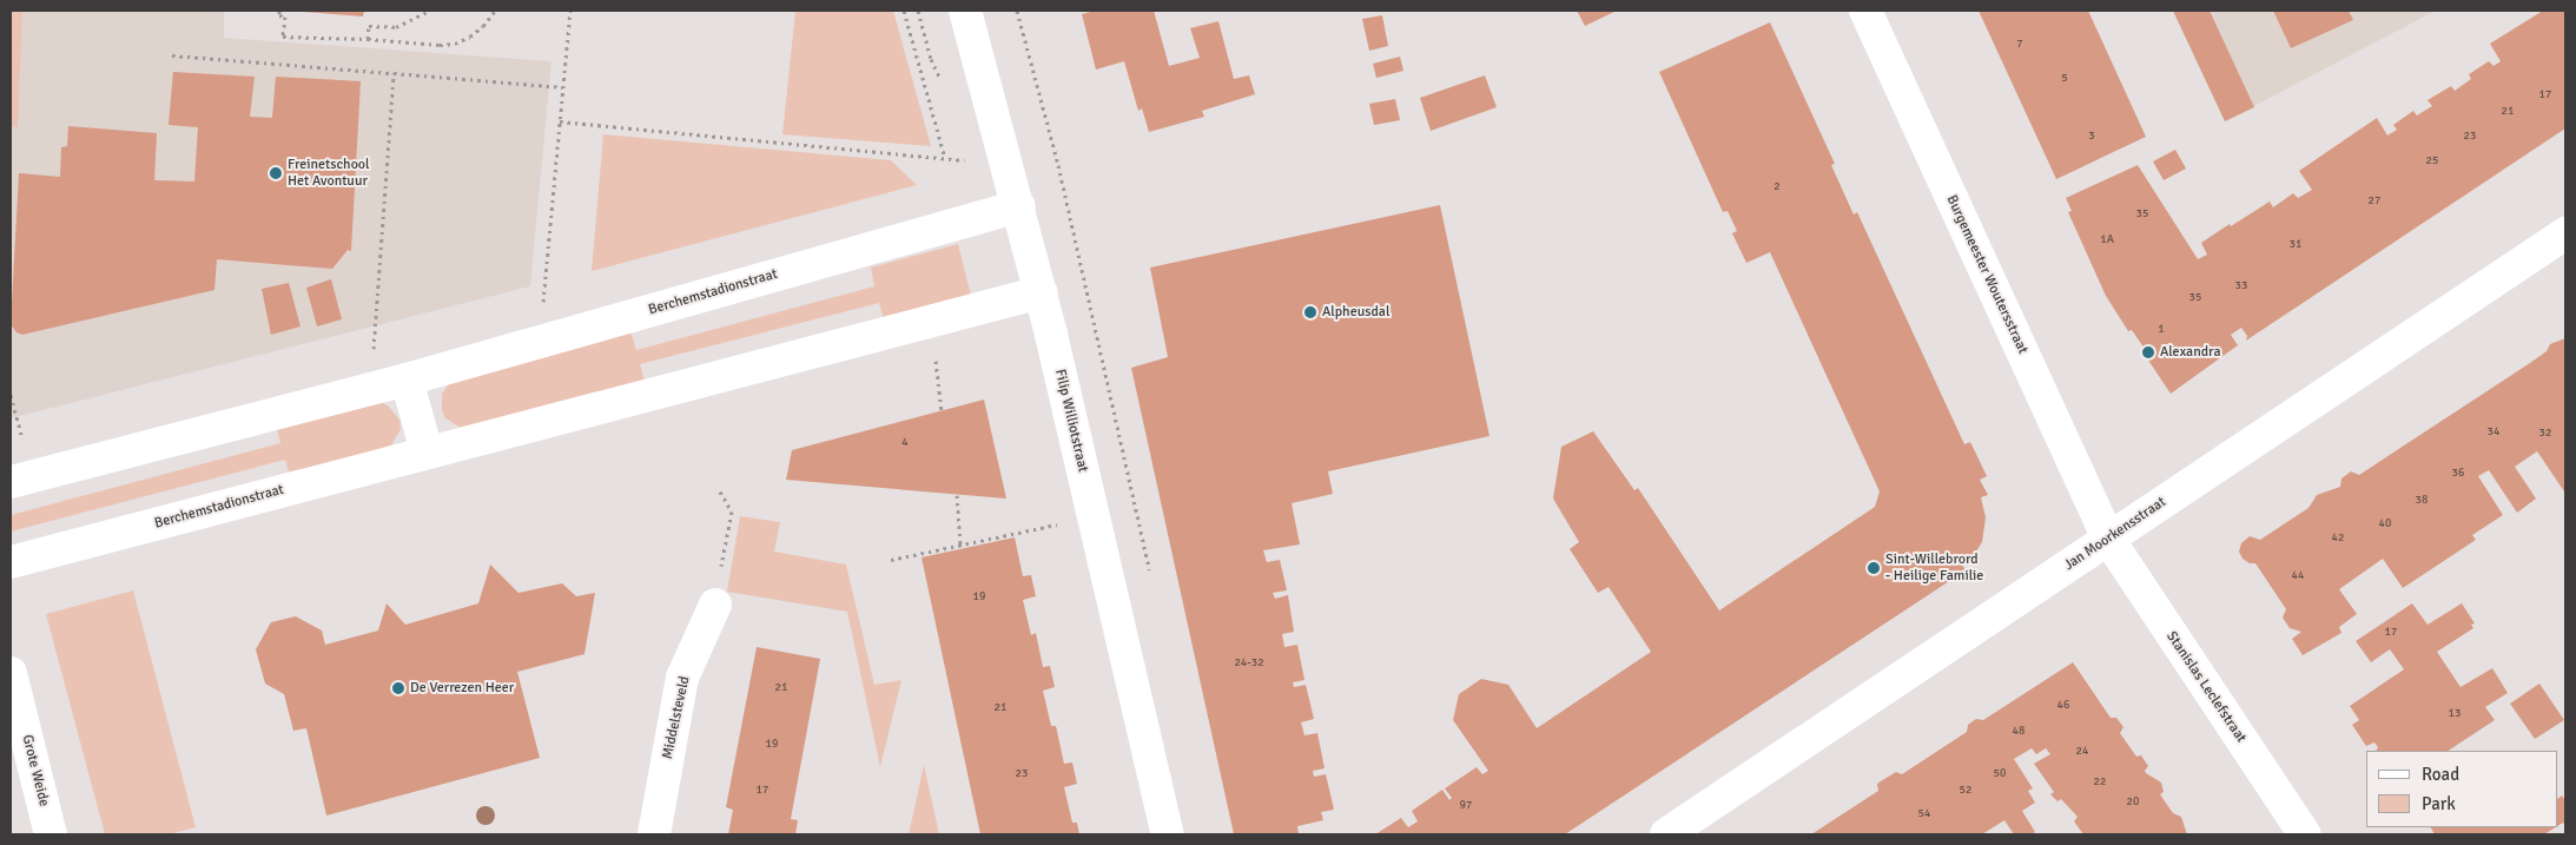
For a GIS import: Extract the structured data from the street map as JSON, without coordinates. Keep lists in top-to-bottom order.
{
  "streets": {
    "street": [
      "Burgemeester Woutersstraat",
      "Berchemstadionstraat",
      "Filip Williotstraat",
      "Jan Moorkensstraat",
      "Stanislas Leclefstraat",
      "Middelsteveld",
      "Grote Weide"
    ]
  },
  "crossings": [
    ["Burgemeester Woutersstraat", "Jan Moorkensstraat"],
    ["Burgemeester Woutersstraat", "Stanislas Leclefstraat"],
    ["Berchemstadionstraat", "Filip Williotstraat"],
    ["Jan Moorkensstraat", "Stanislas Leclefstraat"]
  ],
  "places": [
    "Freinetschool Het Avontuur",
    "Alpheusdal",
    "Alexandra",
    "Sint-Willebrord - Heilige Familie",
    "De Verrezen Heer"
  ],
  "house_numbers": [
    "7",
    "5",
    "17",
    "21",
    "3",
    "23",
    "25",
    "2",
    "27",
    "35",
    "1A",
    "31",
    "33",
    "35",
    "1",
    "34",
    "32",
    "4",
    "36",
    "38",
    "40",
    "42",
    "44",
    "19",
    "17",
    "24-32",
    "21",
    "46",
    "21",
    "13",
    "48",
    "19",
    "24",
    "23",
    "50",
    "22",
    "17",
    "52",
    "20",
    "97",
    "54"
  ],
  "legend": ["Road", "Park"]
}
